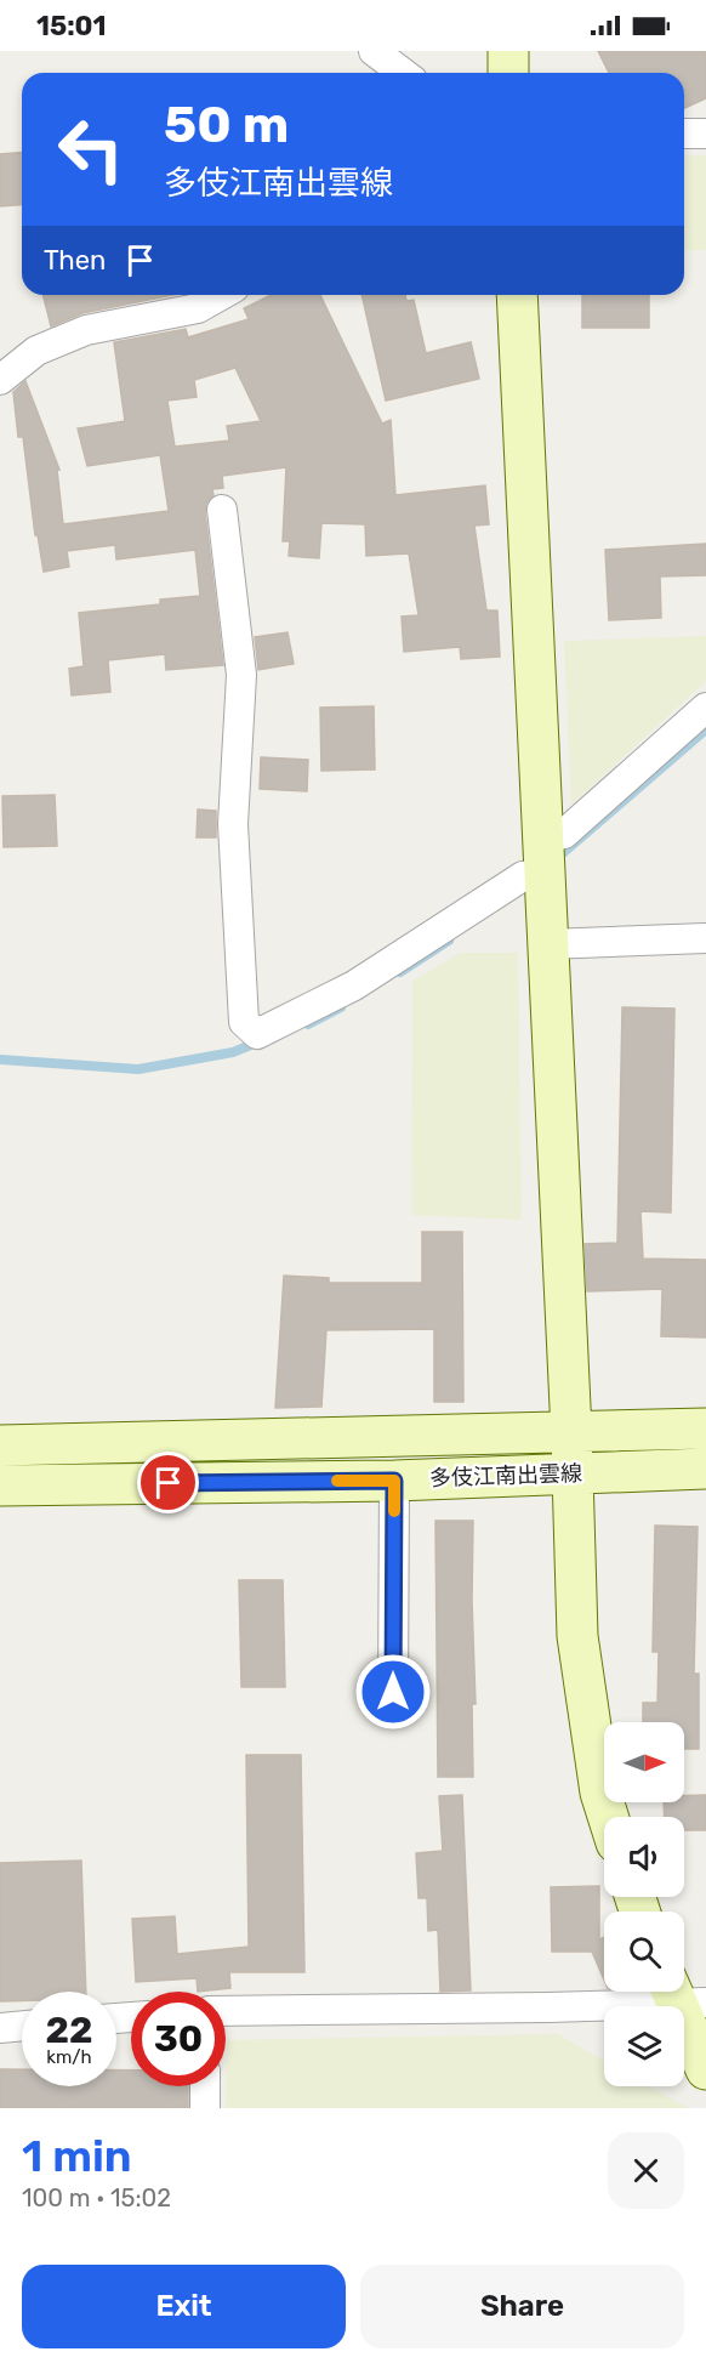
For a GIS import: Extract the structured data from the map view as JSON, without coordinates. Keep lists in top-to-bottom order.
{
  "streets": {
    "street": ["多伎江南出雲線"]
  },
  "north": "right",
  "page": {
    "status": "15:01",
    "turn": ["50 m", "多伎江南出雲線"],
    "then": "Then",
    "speed": "22 km/h",
    "limit": "30",
    "heading": ["1 min", "100 m · 15:02"],
    "buttons": ["Exit", "Share"]
  }
}
